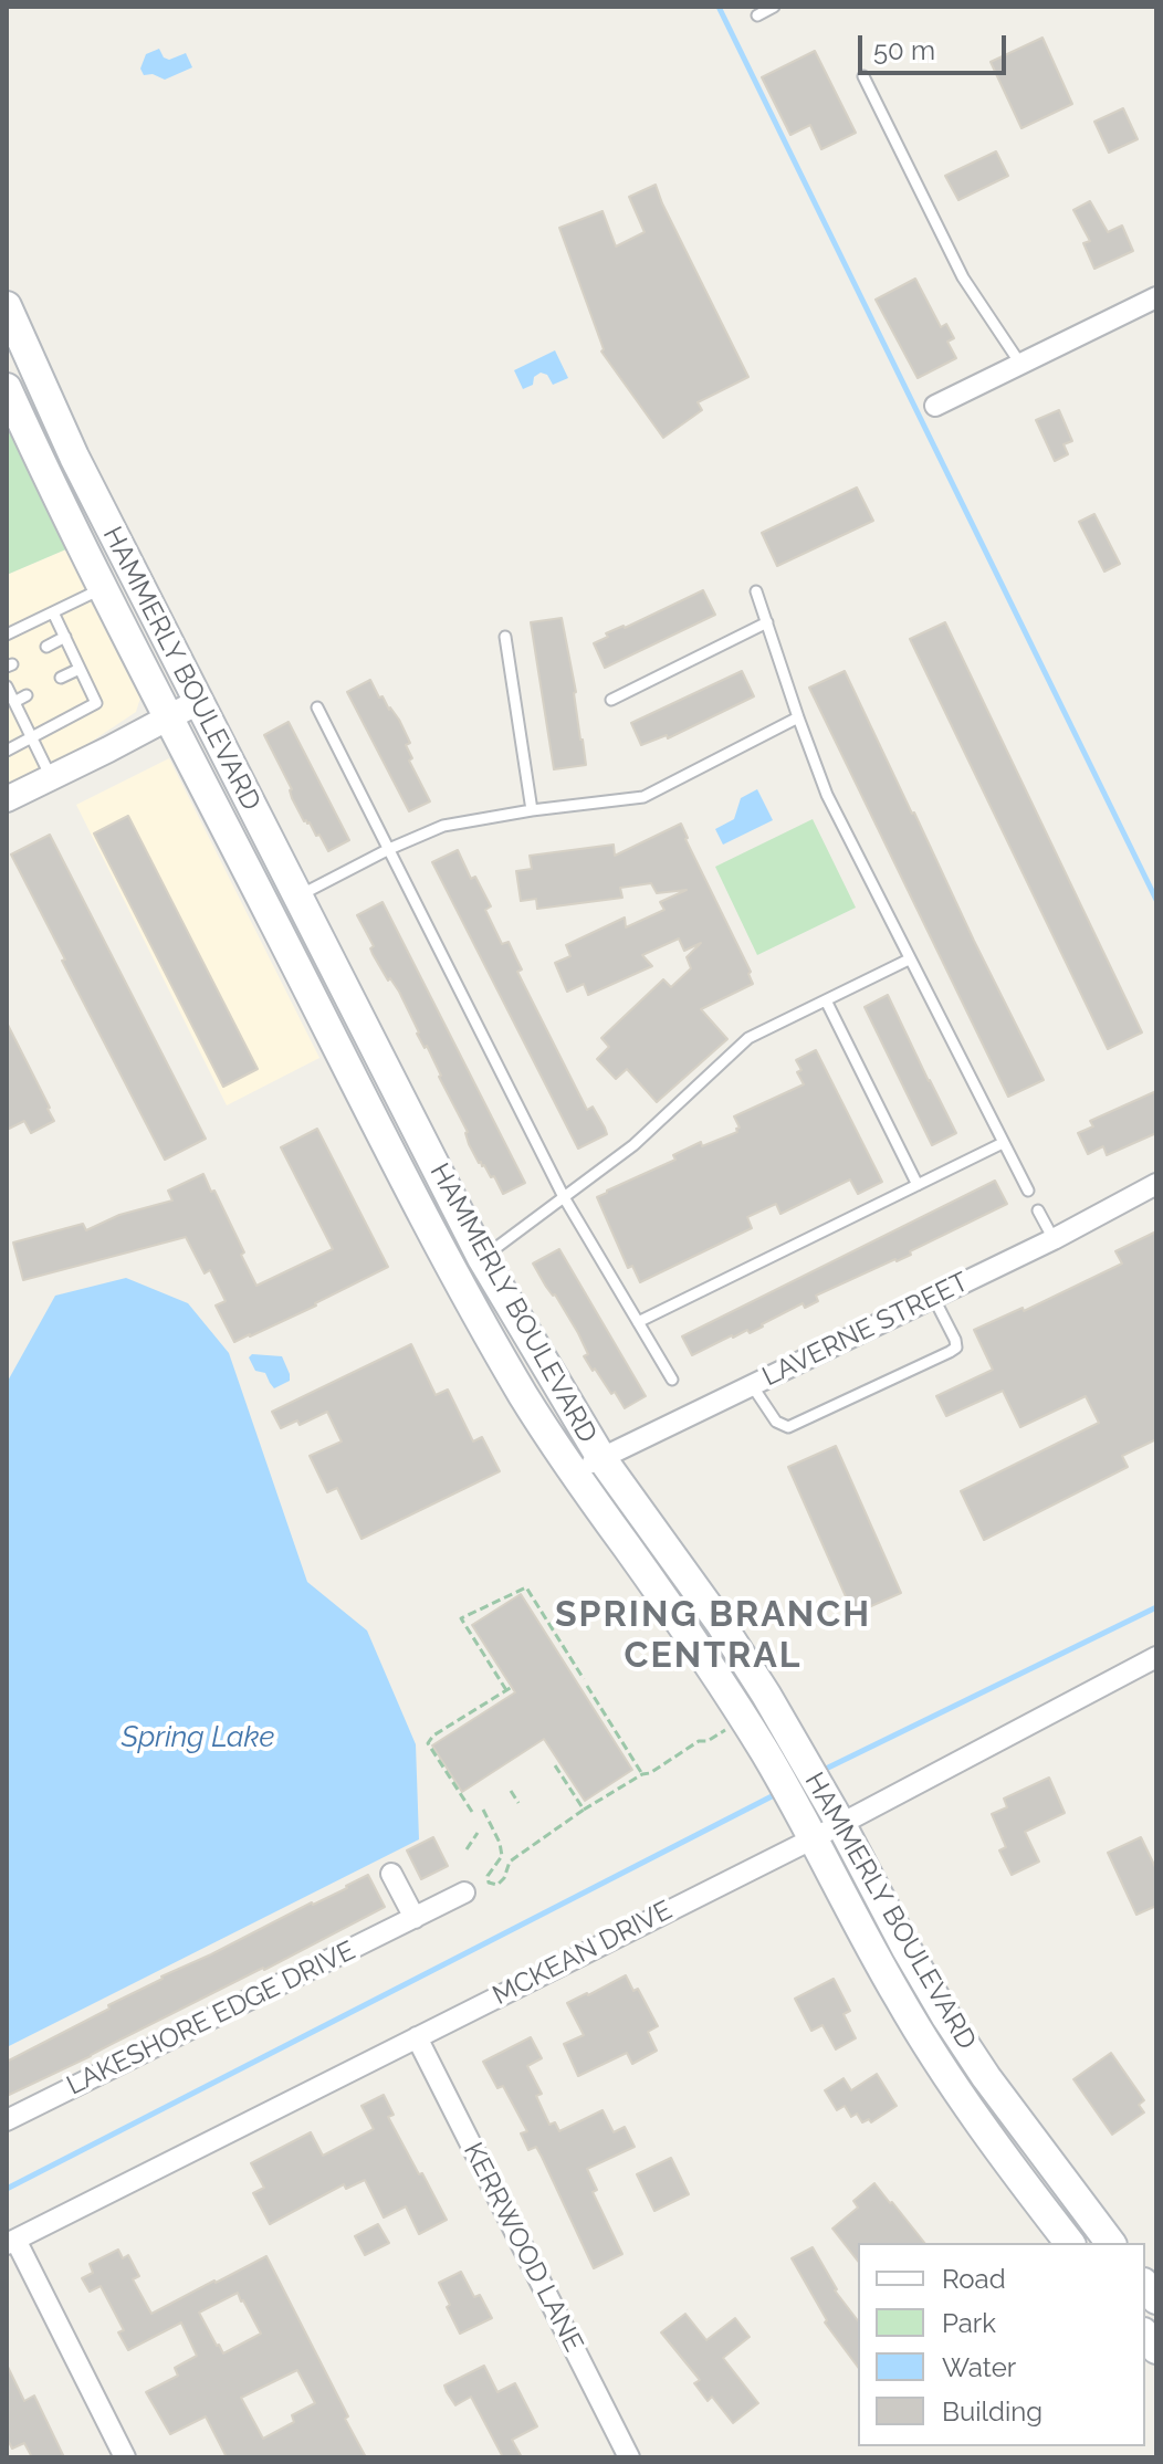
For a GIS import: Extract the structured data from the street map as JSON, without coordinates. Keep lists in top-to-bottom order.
{
  "streets": {
    "main road": ["HAMMERLY BOULEVARD"],
    "street": [
      "LAVERNE STREET",
      "MCKEAN DRIVE",
      "LAKESHORE EDGE DRIVE",
      "KERRWOOD LANE"
    ]
  },
  "crossings": [
    ["HAMMERLY BOULEVARD", "LAVERNE STREET"],
    ["HAMMERLY BOULEVARD", "MCKEAN DRIVE"],
    ["MCKEAN DRIVE", "KERRWOOD LANE"]
  ],
  "districts": ["SPRING BRANCH CENTRAL"],
  "water": ["Spring Lake"],
  "legend": [
    "Road",
    "Park",
    "Water",
    "Building"
  ],
  "scale_bar": "50 m"
}
